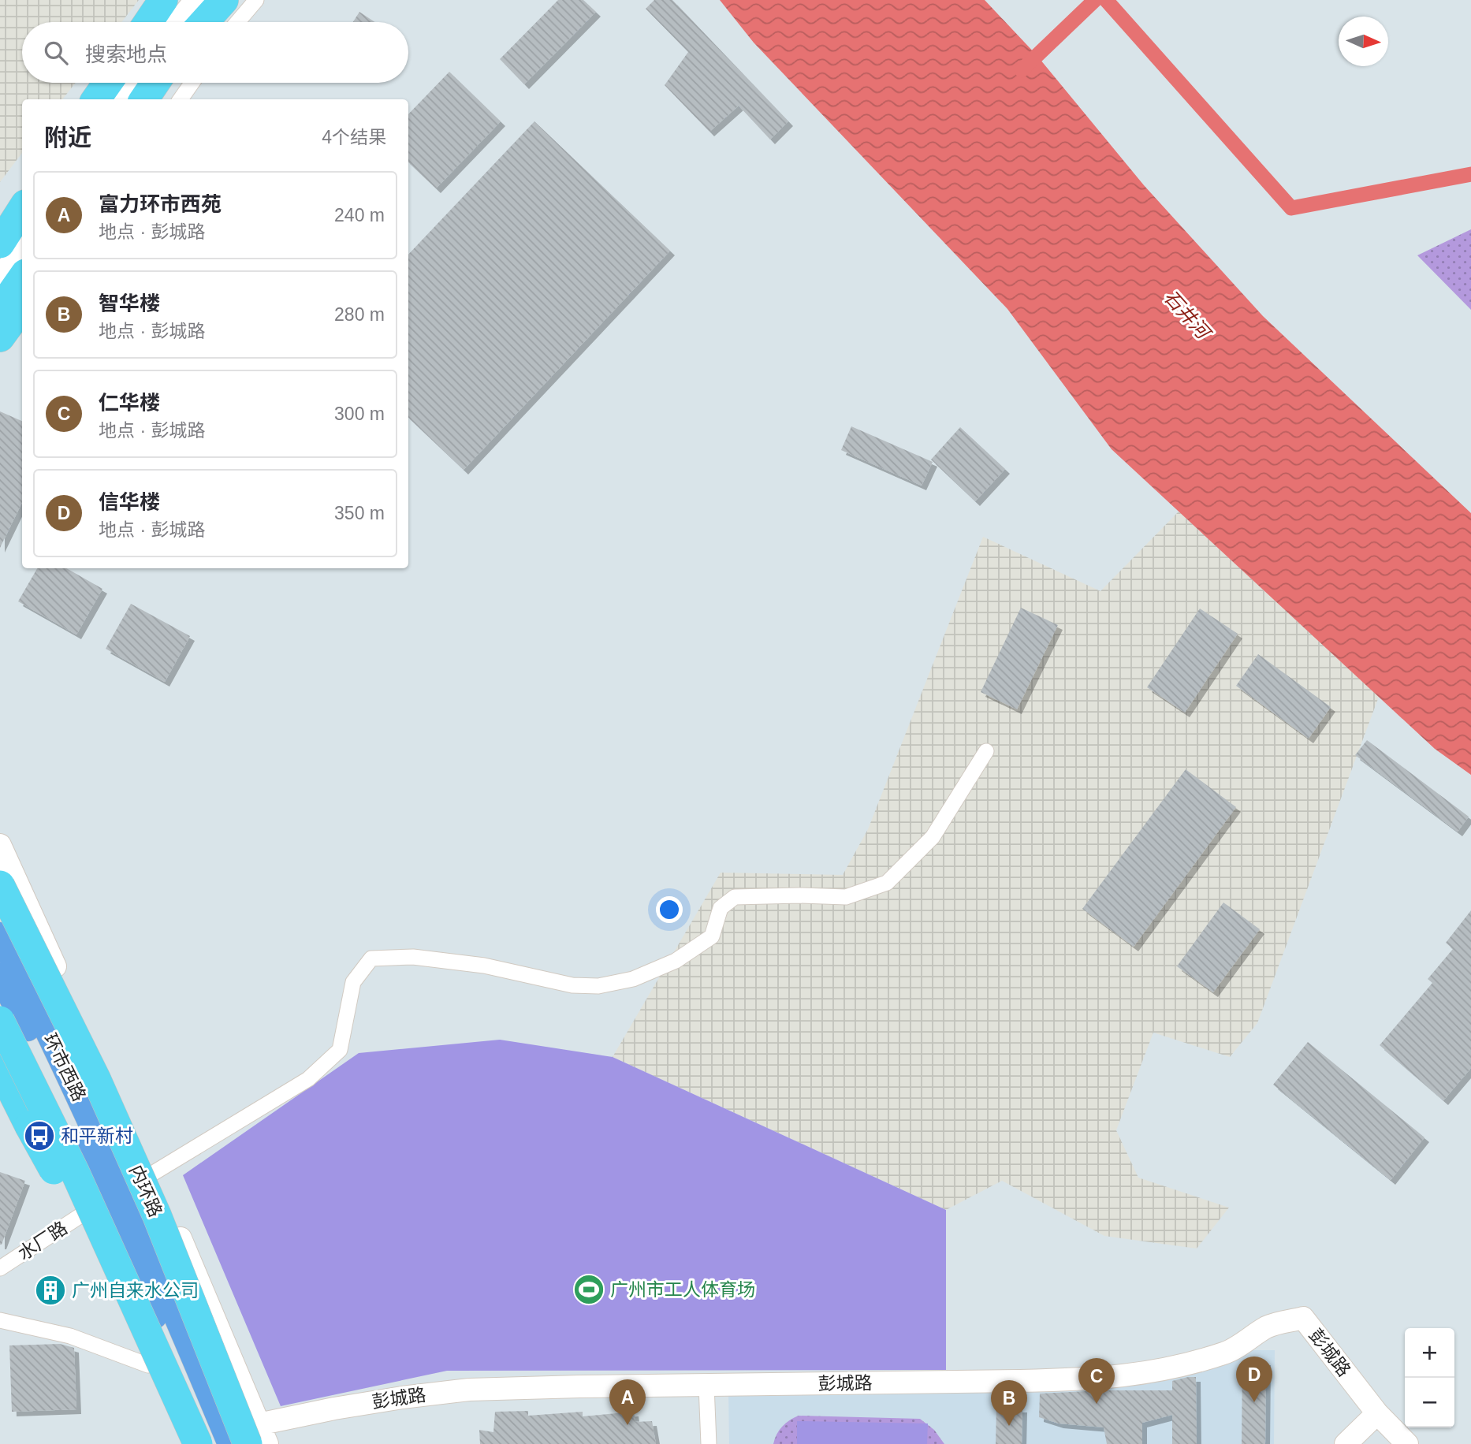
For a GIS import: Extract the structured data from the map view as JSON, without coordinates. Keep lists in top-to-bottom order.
{
  "streets": {
    "highway": ["内环路"],
    "main road": ["环市西路", "彭城路"],
    "street": ["水厂路"]
  },
  "crossings": [
    ["内环路", "彭城路"]
  ],
  "water": ["石井河"],
  "places": {
    "bus stop": ["和平新村"],
    "sports": ["广州市工人体育场"],
    "building": ["广州自来水公司"]
  },
  "north": "right",
  "page": {
    "search": "搜索地点",
    "heading": ["附近", "4个结果"],
    "list": [
      {
        "mark": "A",
        "name": "富力环市西苑",
        "note": "地点 · 彭城路",
        "value": "240 m"
      },
      {
        "mark": "B",
        "name": "智华楼",
        "note": "地点 · 彭城路",
        "value": "280 m"
      },
      {
        "mark": "C",
        "name": "仁华楼",
        "note": "地点 · 彭城路",
        "value": "300 m"
      },
      {
        "mark": "D",
        "name": "信华楼",
        "note": "地点 · 彭城路",
        "value": "350 m"
      }
    ],
    "map_buttons": ["+", "−"],
    "pins": [
      "D",
      "C",
      "A",
      "B"
    ]
  }
}
